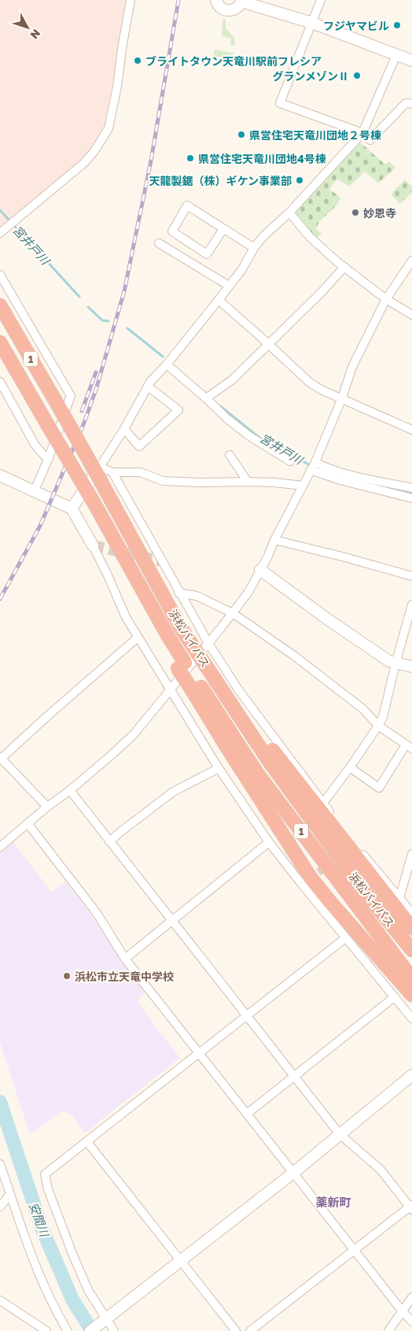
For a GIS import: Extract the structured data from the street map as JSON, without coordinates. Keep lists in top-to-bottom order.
{
  "streets": {
    "highway": ["1", "浜松バイパス"]
  },
  "districts": ["薬新町"],
  "water": ["宮井戸川", "安間川"],
  "places": [
    "フジヤマビル",
    "ブライトタウン天竜川駅前フレシア",
    "グランメゾンⅡ",
    "県営住宅天竜川団地２号棟",
    "県営住宅天竜川団地4号棟",
    "天龍製鋸（株）ギケン事業部",
    "妙恩寺",
    "浜松市立天竜中学校"
  ],
  "north": "bottom right"
}
